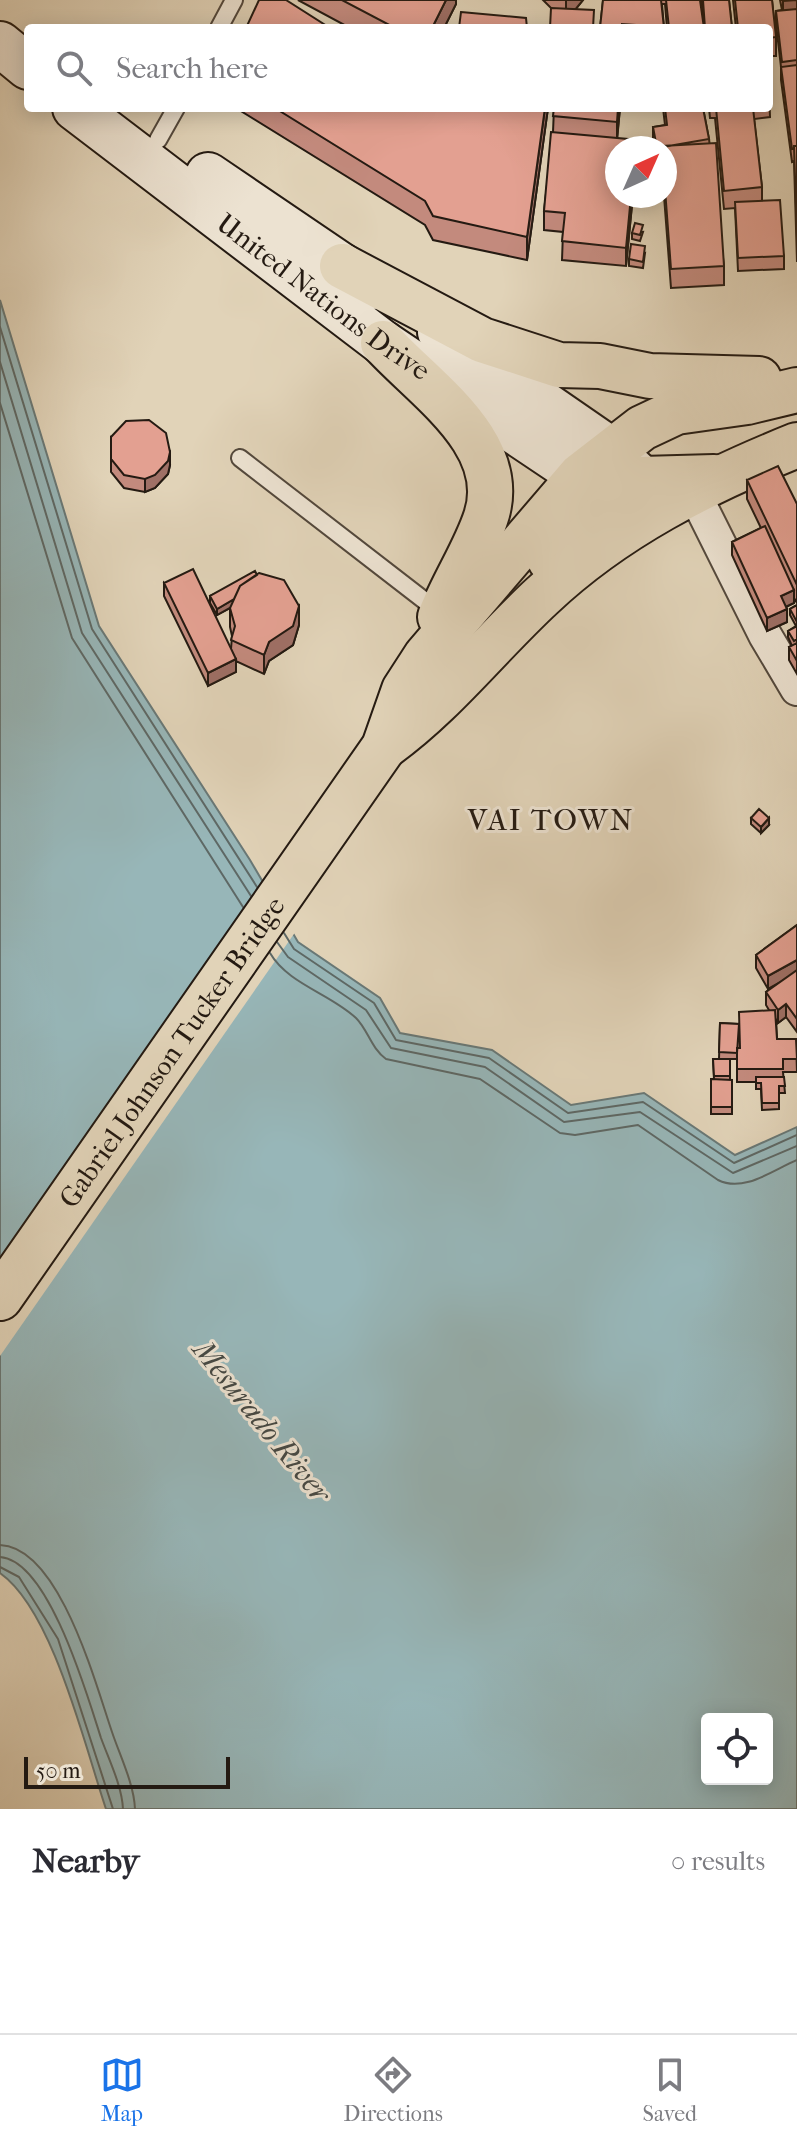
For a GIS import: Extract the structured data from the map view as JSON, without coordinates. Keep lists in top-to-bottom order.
{
  "streets": {
    "highway": ["Gabriel Johnson Tucker Bridge"],
    "main road": ["United Nations Drive"]
  },
  "districts": ["VAI TOWN"],
  "water": ["Mesurado River"],
  "scale_bar": "50 m",
  "north": "top right",
  "page": {
    "search": "Search here",
    "scale": "50 m",
    "heading": ["Nearby", "0 results"],
    "nav": ["Map", "Directions", "Saved"]
  }
}
